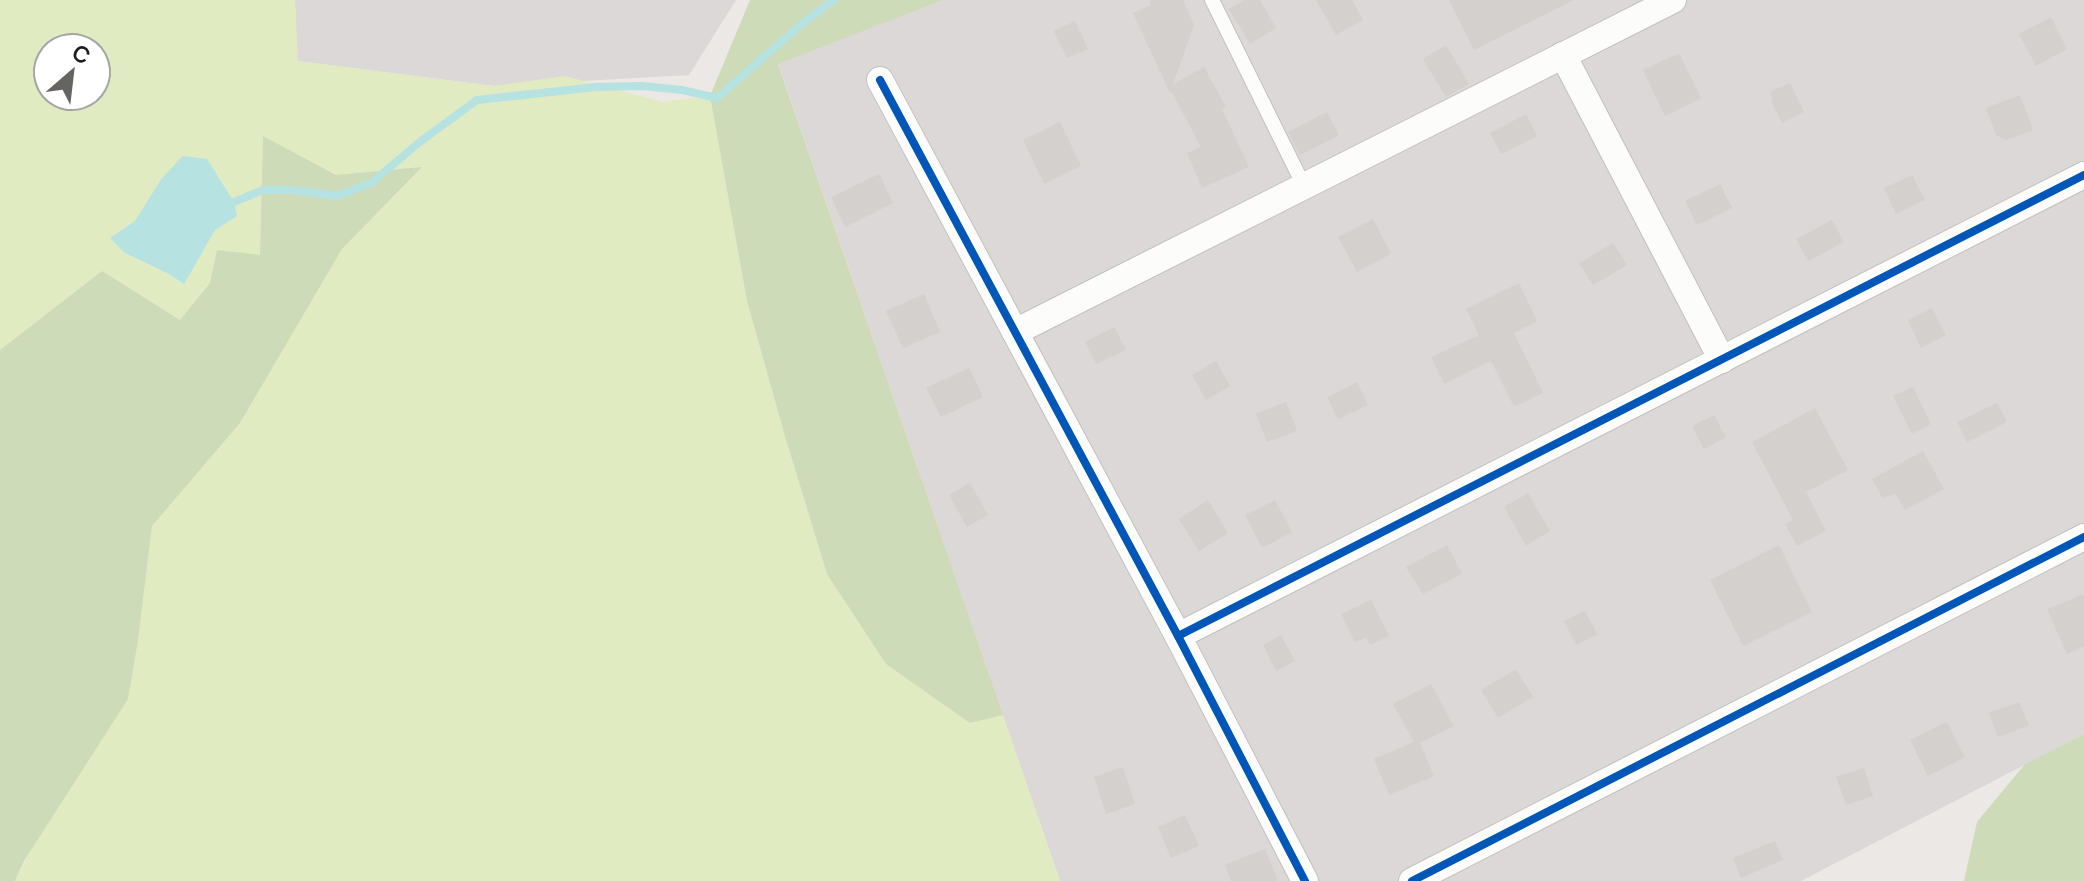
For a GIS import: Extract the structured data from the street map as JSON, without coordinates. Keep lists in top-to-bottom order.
{
  "north": "top right"
}
